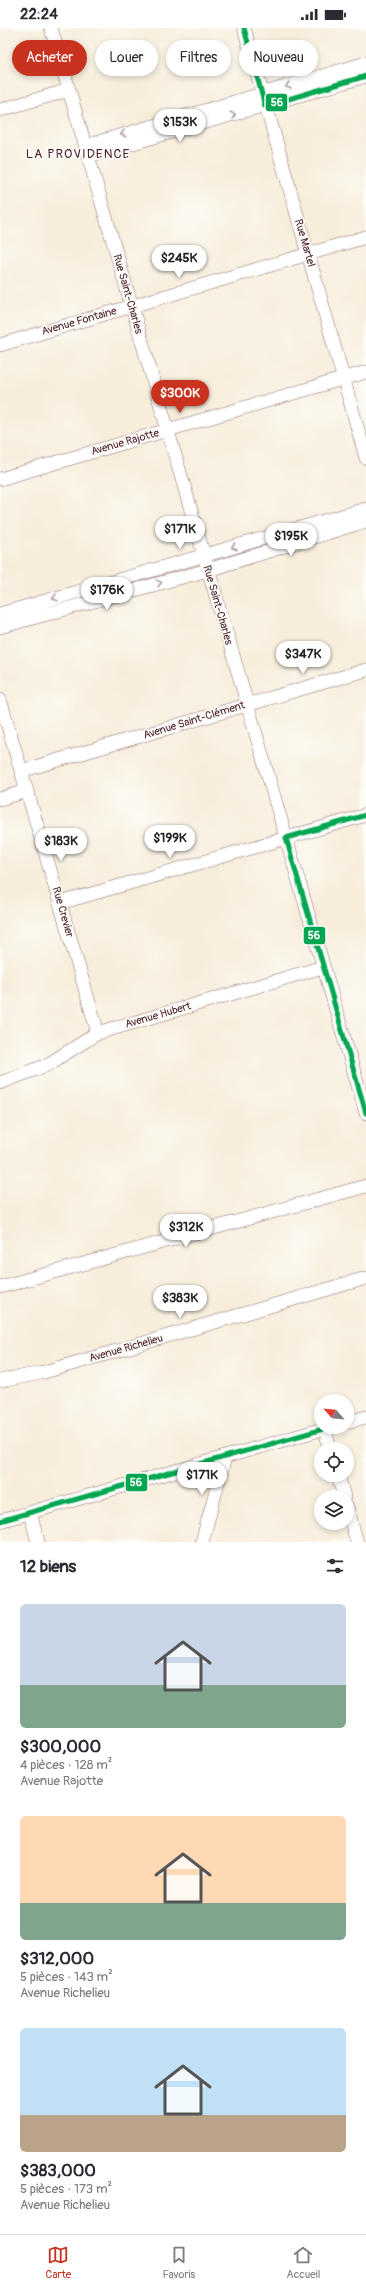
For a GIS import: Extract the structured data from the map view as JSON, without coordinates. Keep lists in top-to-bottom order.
{
  "streets": {
    "street": [
      "Rue Martel",
      "Rue Saint-Charles",
      "Avenue Fontaine",
      "Avenue Rajotte",
      "Avenue Saint-Clément",
      "Rue Crevier",
      "Avenue Hubert",
      "Avenue Richelieu"
    ]
  },
  "crossings": [
    ["Rue Martel", "Avenue Fontaine"],
    ["Rue Martel", "Avenue Rajotte"],
    ["Rue Saint-Charles", "Avenue Fontaine"],
    ["Rue Saint-Charles", "Avenue Rajotte"],
    ["Rue Saint-Charles", "Avenue Saint-Clément"],
    ["Rue Saint-Charles", "Avenue Hubert"],
    ["Avenue Saint-Clément", "Rue Crevier"],
    ["Rue Crevier", "Avenue Hubert"]
  ],
  "districts": ["LA PROVIDENCE"],
  "lines": ["transit line 56"],
  "north": "top left",
  "page": {
    "status": "22:24",
    "chip": [
      "Acheter",
      "Louer",
      "Filtres",
      "Nouveau"
    ],
    "price": [
      "$153K",
      "$245K",
      "$300K",
      "$171K",
      "$195K",
      "$176K",
      "$347K",
      "$199K",
      "$183K",
      "$312K",
      "$383K",
      "$171K"
    ],
    "heading": "12 biens",
    "list": [
      {
        "name": "$300,000",
        "note": "4 pièces · 128 m² · Avenue Rajotte"
      },
      {
        "name": "$312,000",
        "note": "5 pièces · 143 m² · Avenue Richelieu"
      },
      {
        "name": "$383,000",
        "note": "5 pièces · 173 m² · Avenue Richelieu"
      }
    ],
    "tabs": ["Carte", "Favoris", "Accueil"]
  }
}
